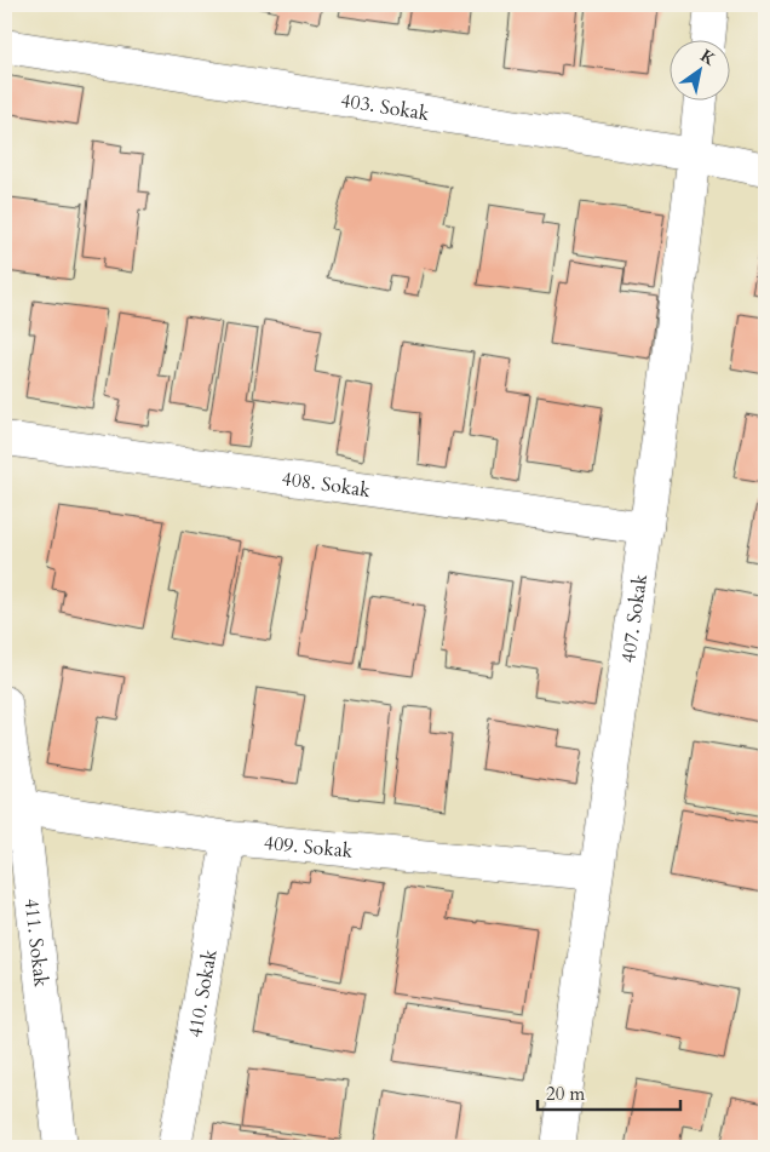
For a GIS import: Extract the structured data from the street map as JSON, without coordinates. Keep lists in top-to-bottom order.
{
  "streets": {
    "street": [
      "403. Sokak",
      "408. Sokak",
      "407. Sokak",
      "409. Sokak",
      "411. Sokak",
      "410. Sokak"
    ]
  },
  "crossings": [
    ["403. Sokak", "407. Sokak"],
    ["408. Sokak", "407. Sokak"],
    ["407. Sokak", "409. Sokak"],
    ["409. Sokak", "411. Sokak"],
    ["409. Sokak", "410. Sokak"]
  ],
  "scale_bar": "20 m",
  "north": "top right"
}
